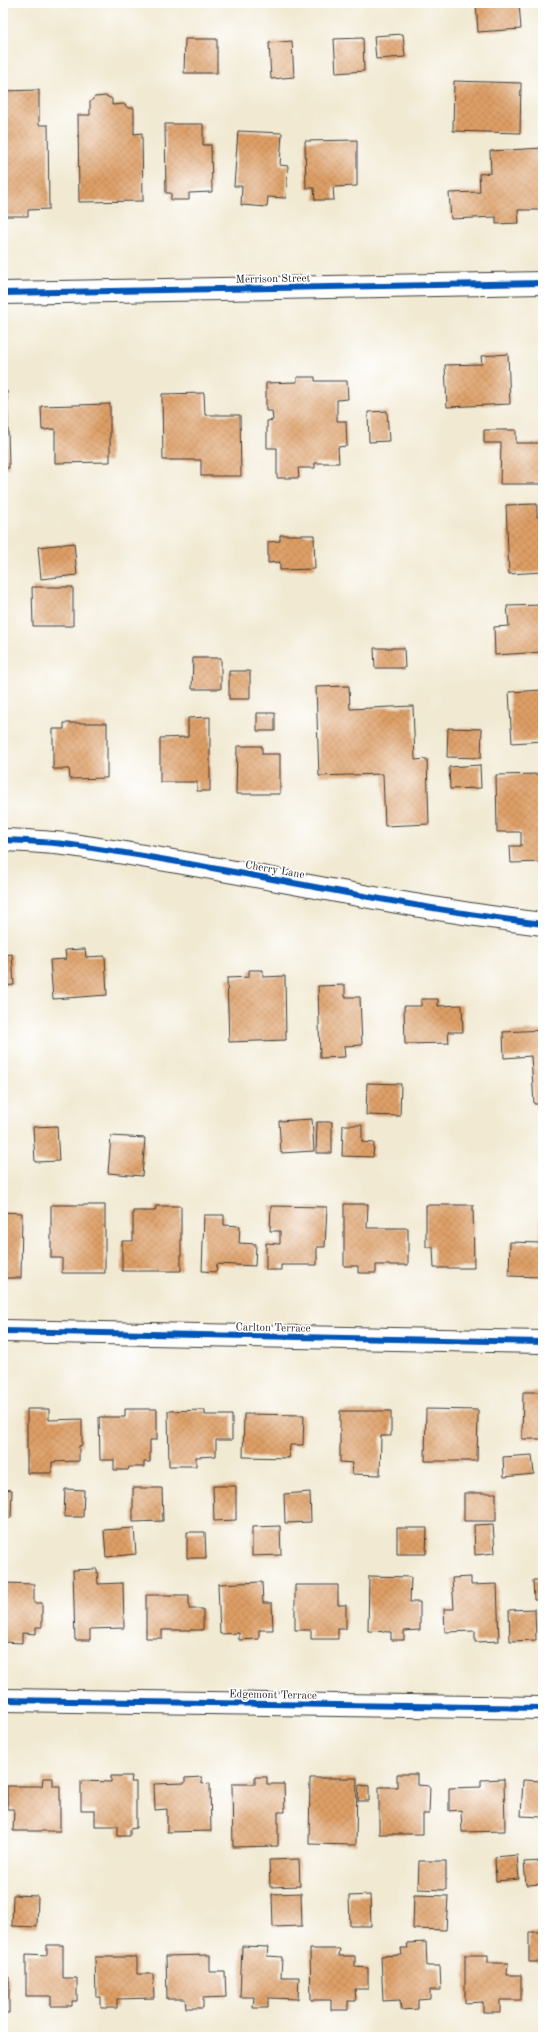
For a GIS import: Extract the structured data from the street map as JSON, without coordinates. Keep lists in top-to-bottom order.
{
  "streets": {
    "street": [
      "Merrison Street",
      "Cherry Lane",
      "Carlton Terrace",
      "Edgemont Terrace"
    ]
  }
}
